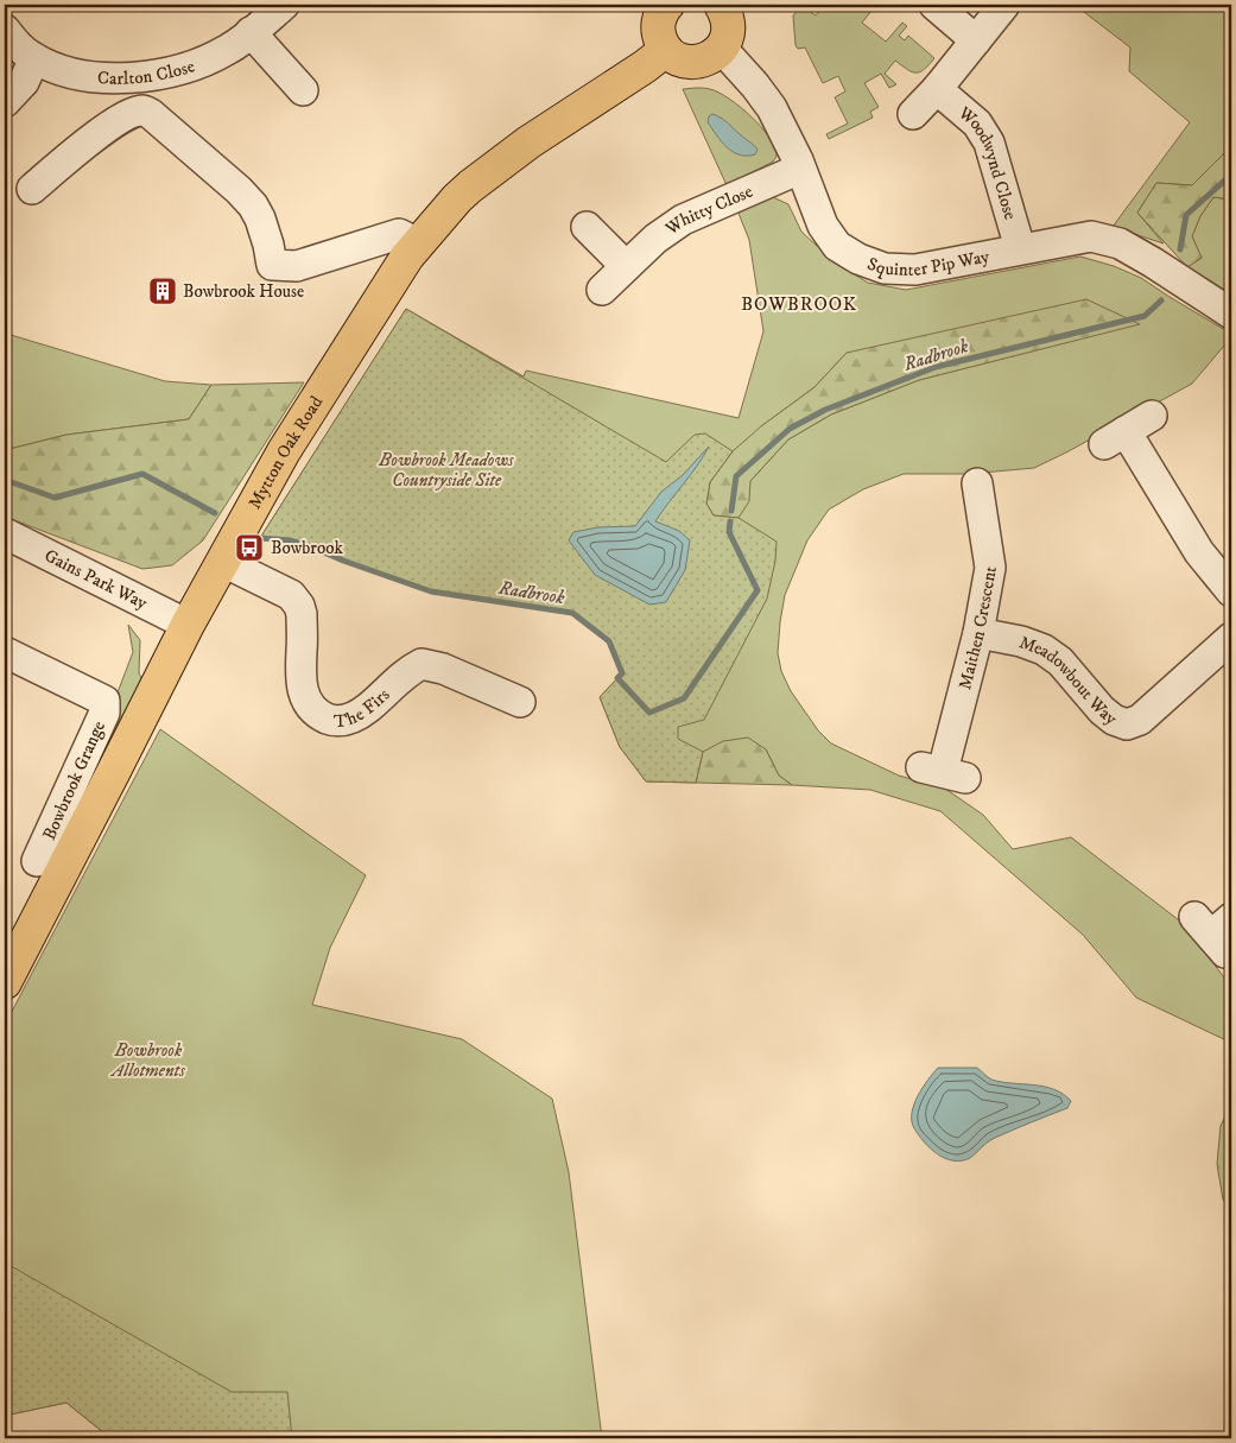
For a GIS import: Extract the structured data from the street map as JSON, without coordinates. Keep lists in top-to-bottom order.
{
  "streets": {
    "main road": ["Mytton Oak Road"],
    "street": [
      "Carlton Close",
      "Woodwynd Close",
      "Whitty Close",
      "Squinter Pip Way",
      "Gains Park Way",
      "Maithen Crescent",
      "Meadowbout Way",
      "The Firs",
      "Bowbrook Grange"
    ]
  },
  "crossings": [
    ["Woodwynd Close", "Squinter Pip Way"],
    ["Whitty Close", "Squinter Pip Way"],
    ["Mytton Oak Road", "Gains Park Way"],
    ["Mytton Oak Road", "The Firs"],
    ["Maithen Crescent", "Meadowbout Way"]
  ],
  "districts": ["BOWBROOK"],
  "water": ["Radbrook"],
  "parks": ["Bowbrook Meadows Countryside Site", "Bowbrook Allotments"],
  "places": {
    "building": ["Bowbrook House"],
    "bus stop": ["Bowbrook"]
  }
}
